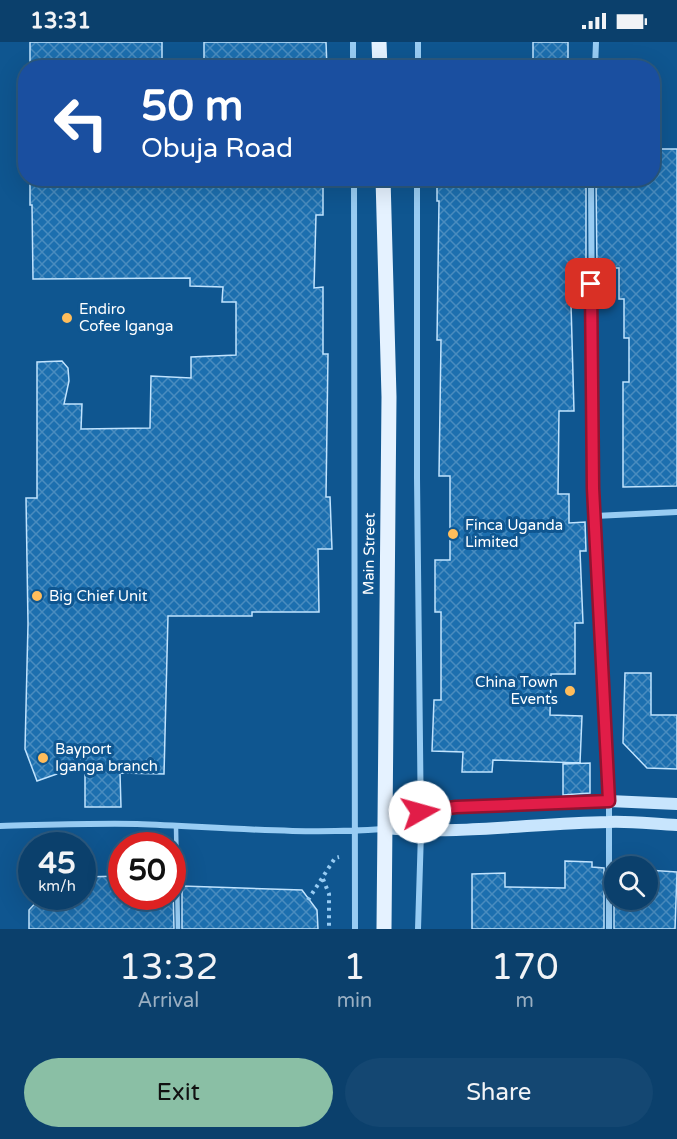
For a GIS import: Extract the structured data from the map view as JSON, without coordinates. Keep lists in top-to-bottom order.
{
  "streets": {
    "main road": ["Main Street"]
  },
  "places": [
    "Endiro Cofee Iganga",
    "Finca Uganda Limited",
    "Big Chief Unit",
    "China Town Events",
    "Bayport Iganga branch"
  ],
  "page": {
    "status": "13:31",
    "turn": ["50 m", "Obuja Road"],
    "speed": "45 km/h",
    "limit": "50",
    "eta": [
      "13:32",
      "Arrival",
      "1",
      "min",
      "170",
      "m"
    ],
    "buttons": ["Exit", "Share"]
  }
}
